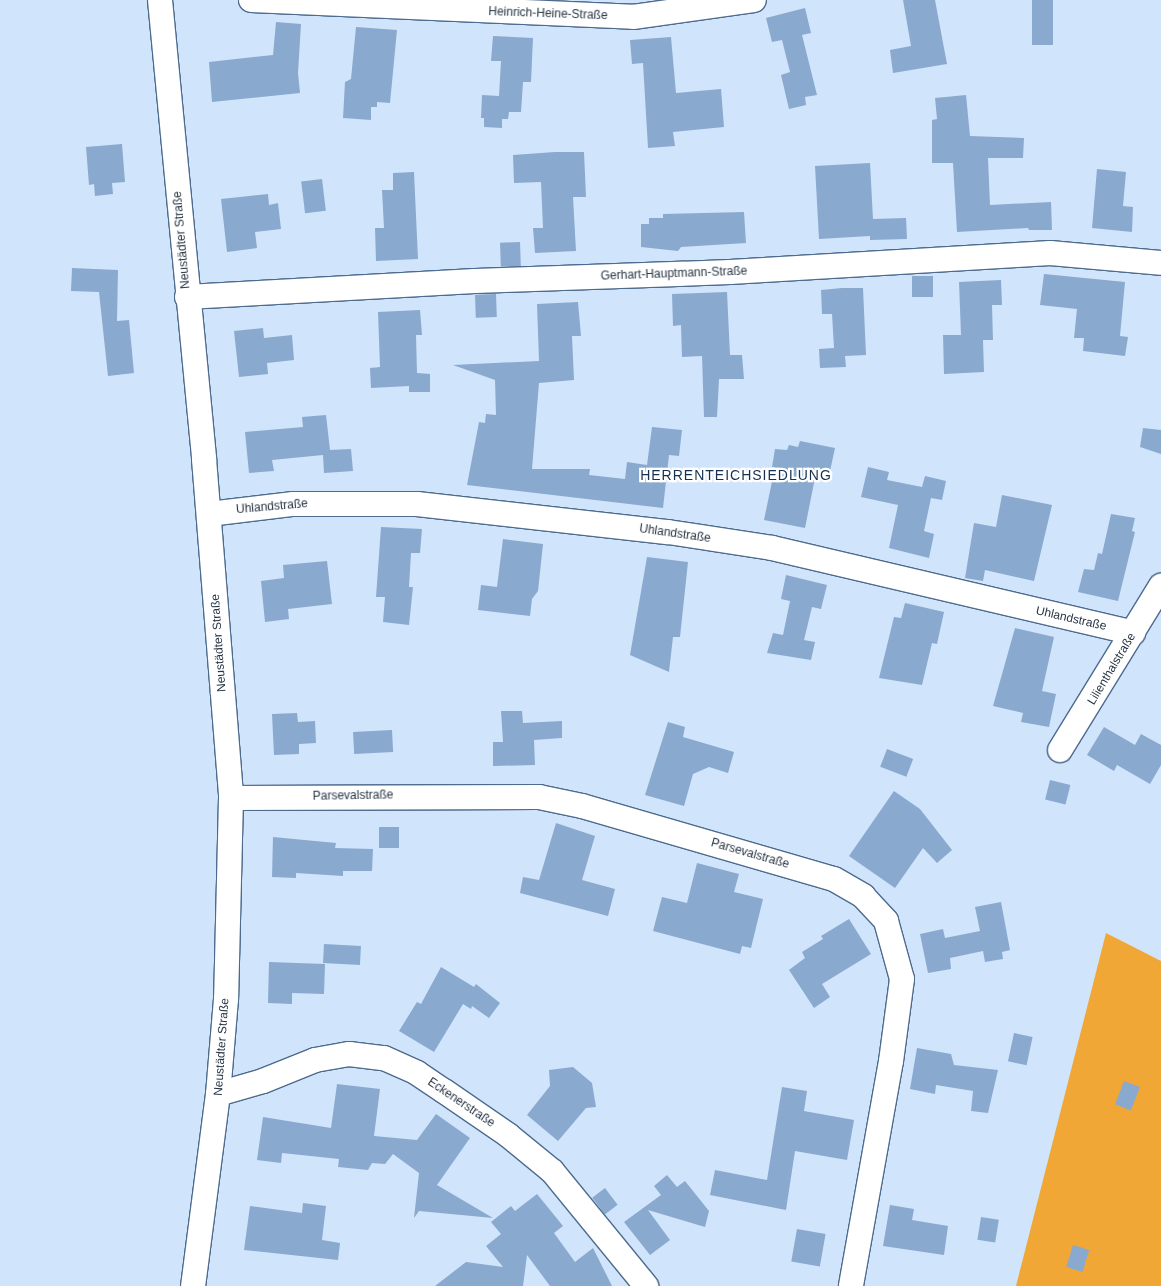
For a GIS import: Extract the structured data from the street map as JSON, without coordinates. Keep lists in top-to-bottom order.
{
  "streets": {
    "street": [
      "Heinrich-Heine-Straße",
      "Neustädter Straße",
      "Gerhart-Hauptmann-Straße",
      "Uhlandstraße",
      "Lilienthalstraße",
      "Parsevalstraße",
      "Eckenerstraße"
    ]
  },
  "crossings": [
    ["Neustädter Straße", "Gerhart-Hauptmann-Straße"],
    ["Neustädter Straße", "Uhlandstraße"],
    ["Neustädter Straße", "Parsevalstraße"],
    ["Neustädter Straße", "Eckenerstraße"],
    ["Uhlandstraße", "Lilienthalstraße"]
  ],
  "districts": ["HERRENTEICHSIEDLUNG"]
}
